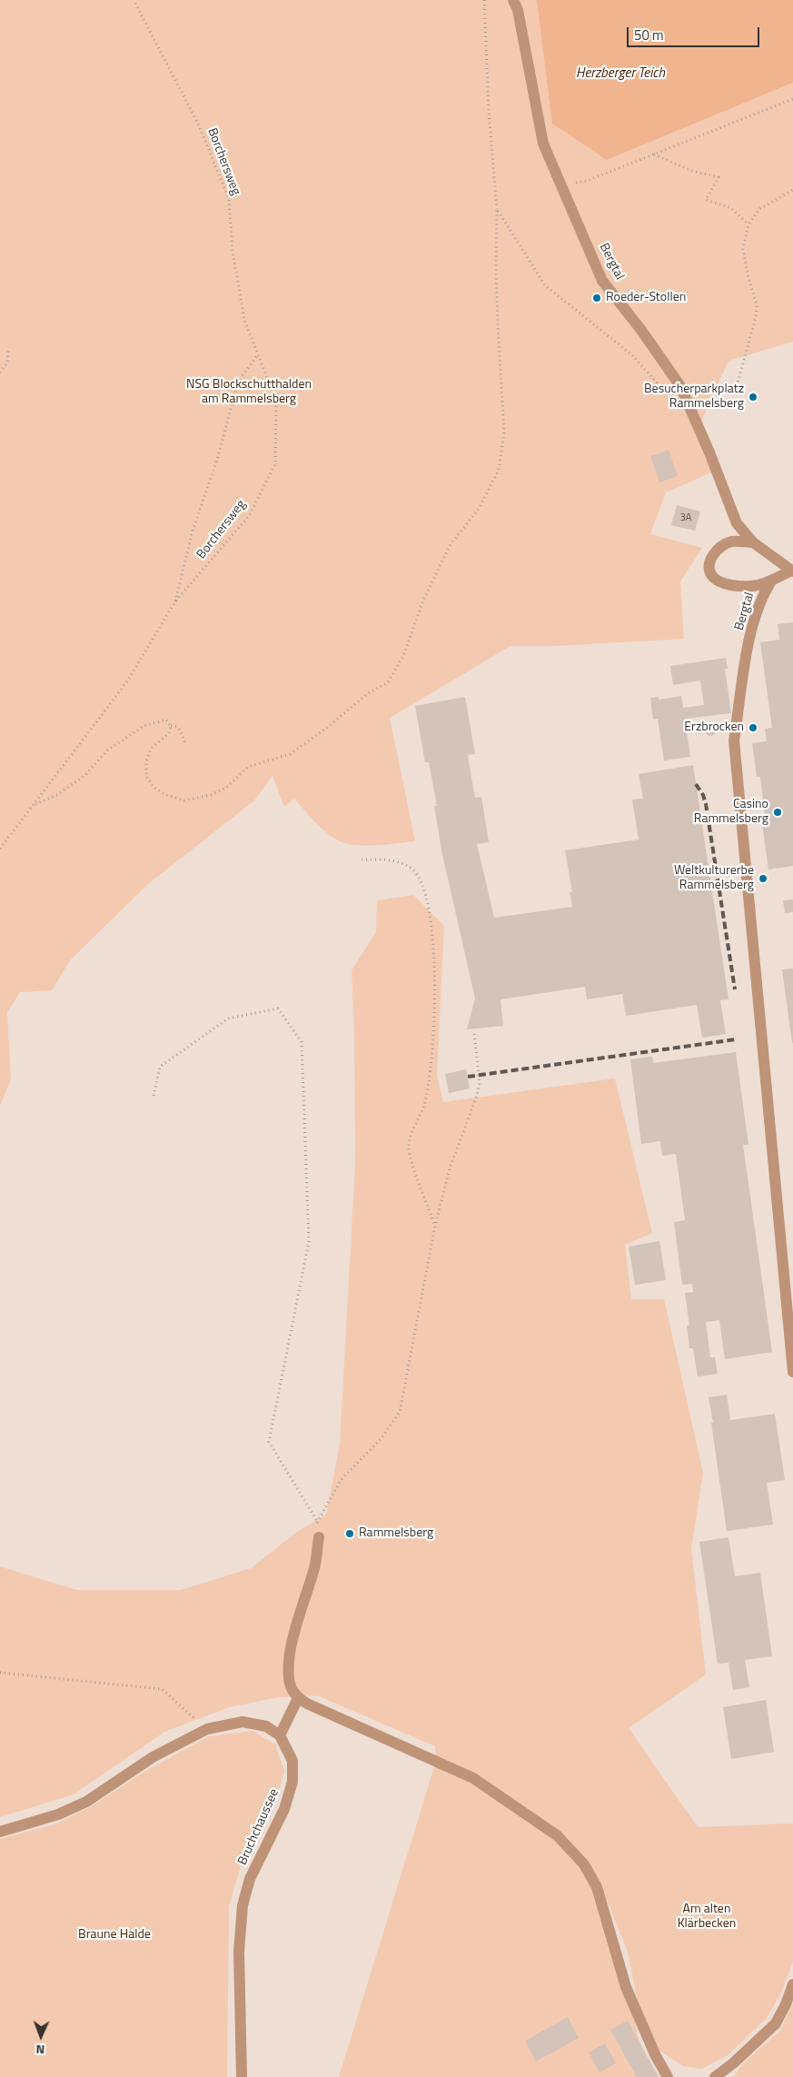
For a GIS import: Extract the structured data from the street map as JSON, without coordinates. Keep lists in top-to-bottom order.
{
  "streets": {
    "street": ["Bergtal", "Bruchchaussee"],
    "path": ["Borchersweg"]
  },
  "water": ["Herzberger Teich"],
  "parks": ["NSG Blockschutthalden am Rammelsberg", "Am alten Klärbecken", "Braune Halde"],
  "places": [
    "Roeder-Stollen",
    "Besucherparkplatz Rammelsberg",
    "Erzbrocken",
    "Casino Rammelsberg",
    "Weltkulturerbe Rammelsberg",
    "Rammelsberg"
  ],
  "house_numbers": ["3A"],
  "scale_bar": "50 m",
  "north": "bottom"
}
